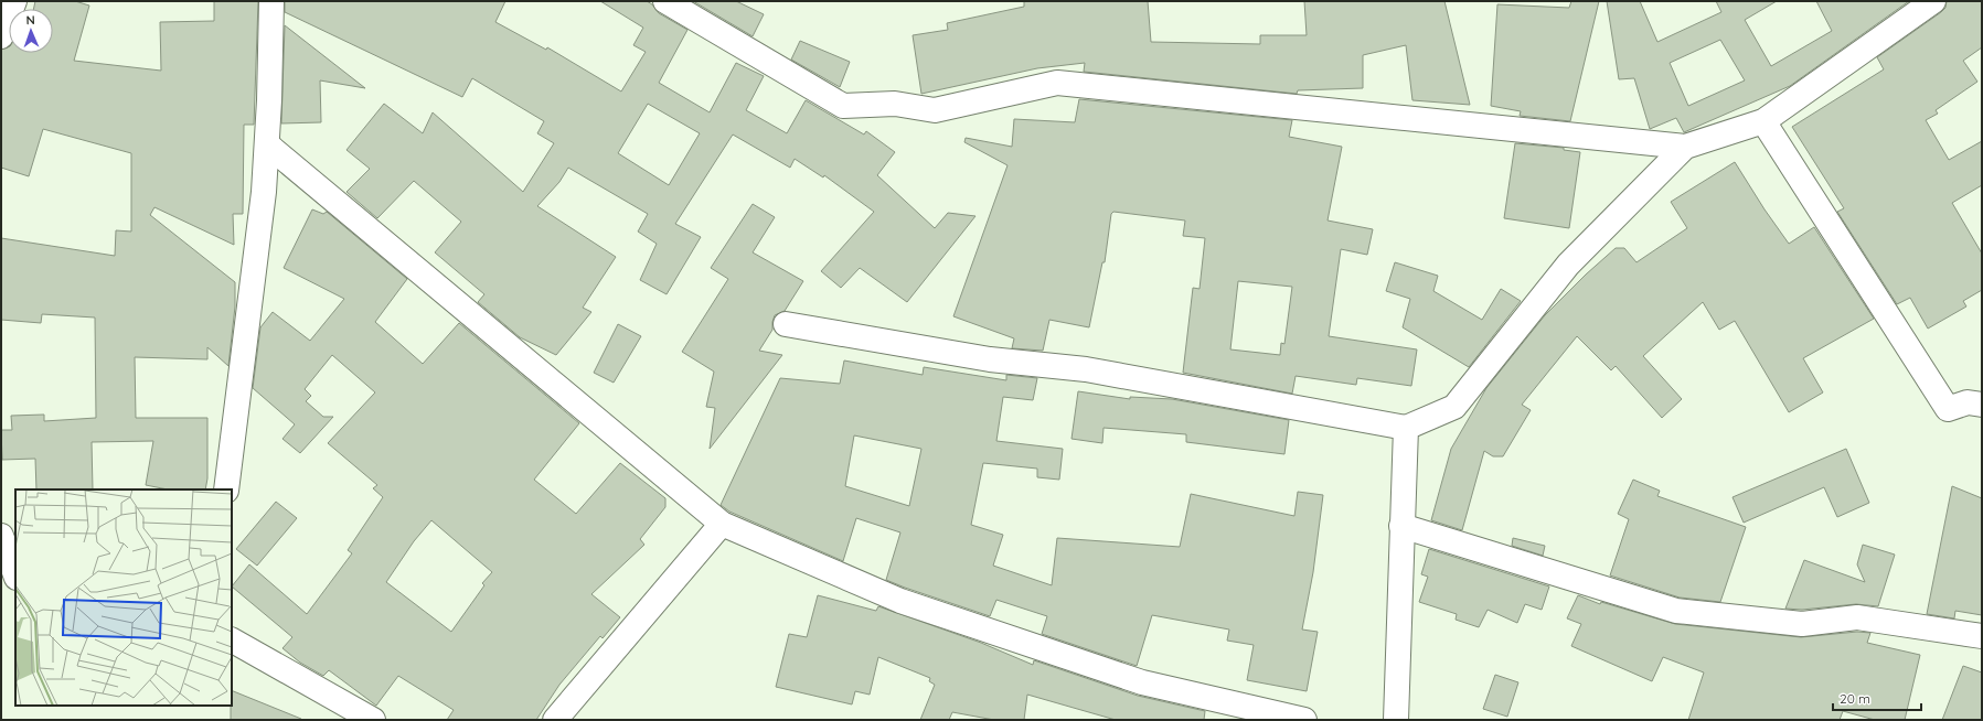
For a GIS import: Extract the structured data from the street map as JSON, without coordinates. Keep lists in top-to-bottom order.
{
  "scale_bar": "20 m",
  "north": "top"
}
